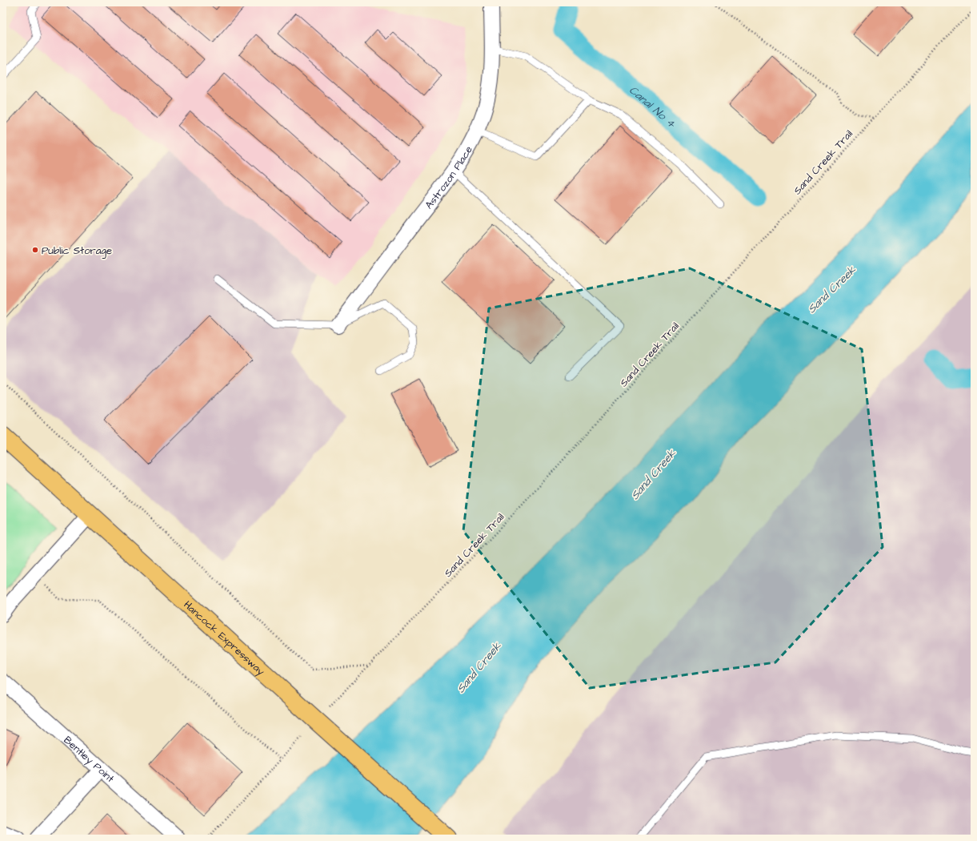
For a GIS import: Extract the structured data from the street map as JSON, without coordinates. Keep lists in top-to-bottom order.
{
  "streets": {
    "main road": ["Hancock Expressway"],
    "street": ["Astrozon Place", "Bentley Point"],
    "path": ["Sand Creek Trail"]
  },
  "water": ["Canal No 4", "Sand Creek"],
  "places": ["Public Storage"]
}
